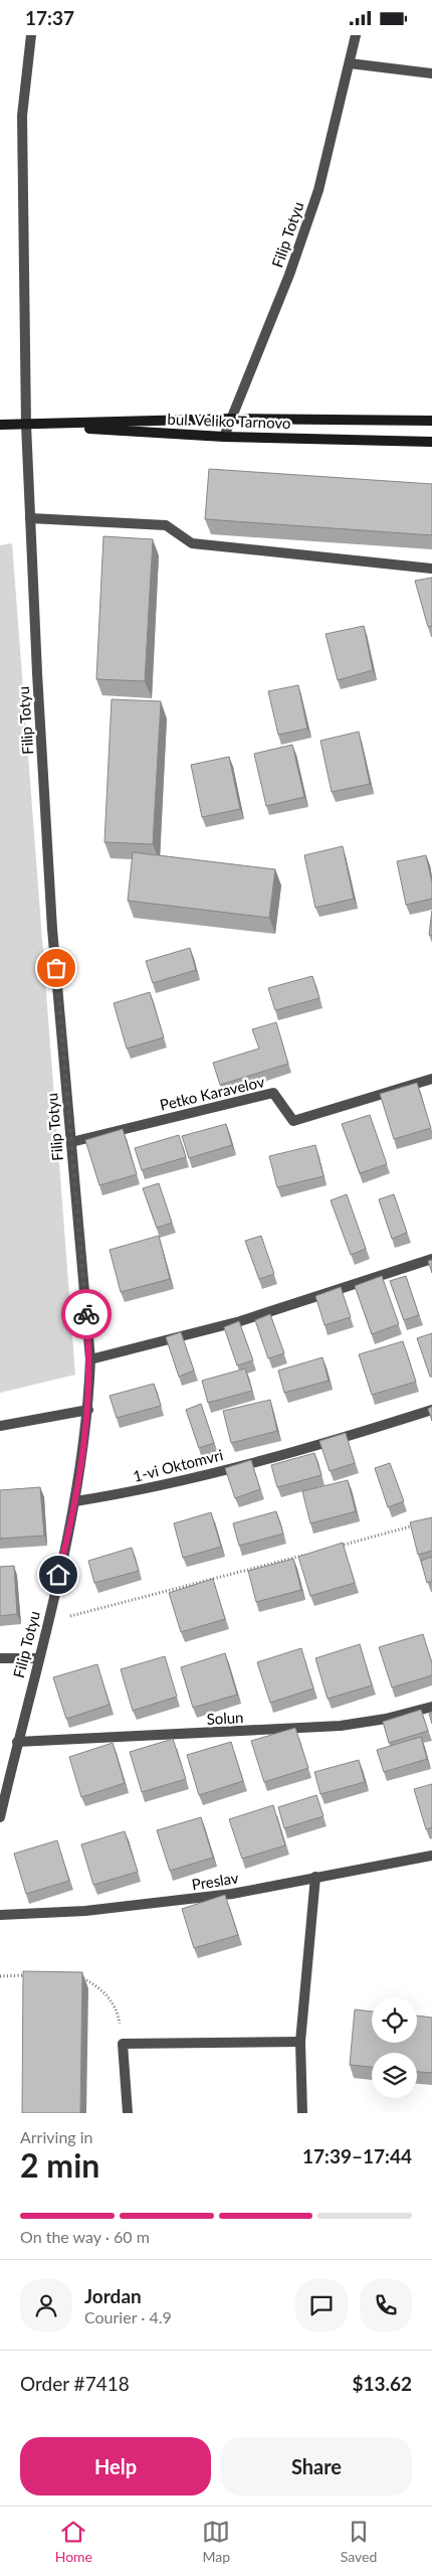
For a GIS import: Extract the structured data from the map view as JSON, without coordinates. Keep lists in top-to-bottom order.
{
  "streets": {
    "main road": ["bul. Veliko Tarnovo"],
    "street": [
      "Filip Totyu",
      "Petko Karavelov",
      "1-vi Oktomvri",
      "Solun",
      "Preslav"
    ]
  },
  "crossings": [
    ["Filip Totyu", "bul. Veliko Tarnovo"],
    ["Filip Totyu", "Petko Karavelov"],
    ["Filip Totyu", "1-vi Oktomvri"],
    ["Filip Totyu", "Solun"]
  ],
  "page": {
    "status": "17:37",
    "heading": ["2 min", "Arriving in", "17:39–17:44"],
    "panel": [
      "Jordan",
      "Courier · 4.9",
      "Order #7418",
      "$13.62"
    ],
    "bar": "On the way · 60 m",
    "buttons": ["Help", "Share"],
    "tabs": ["Home", "Map", "Saved"]
  }
}
